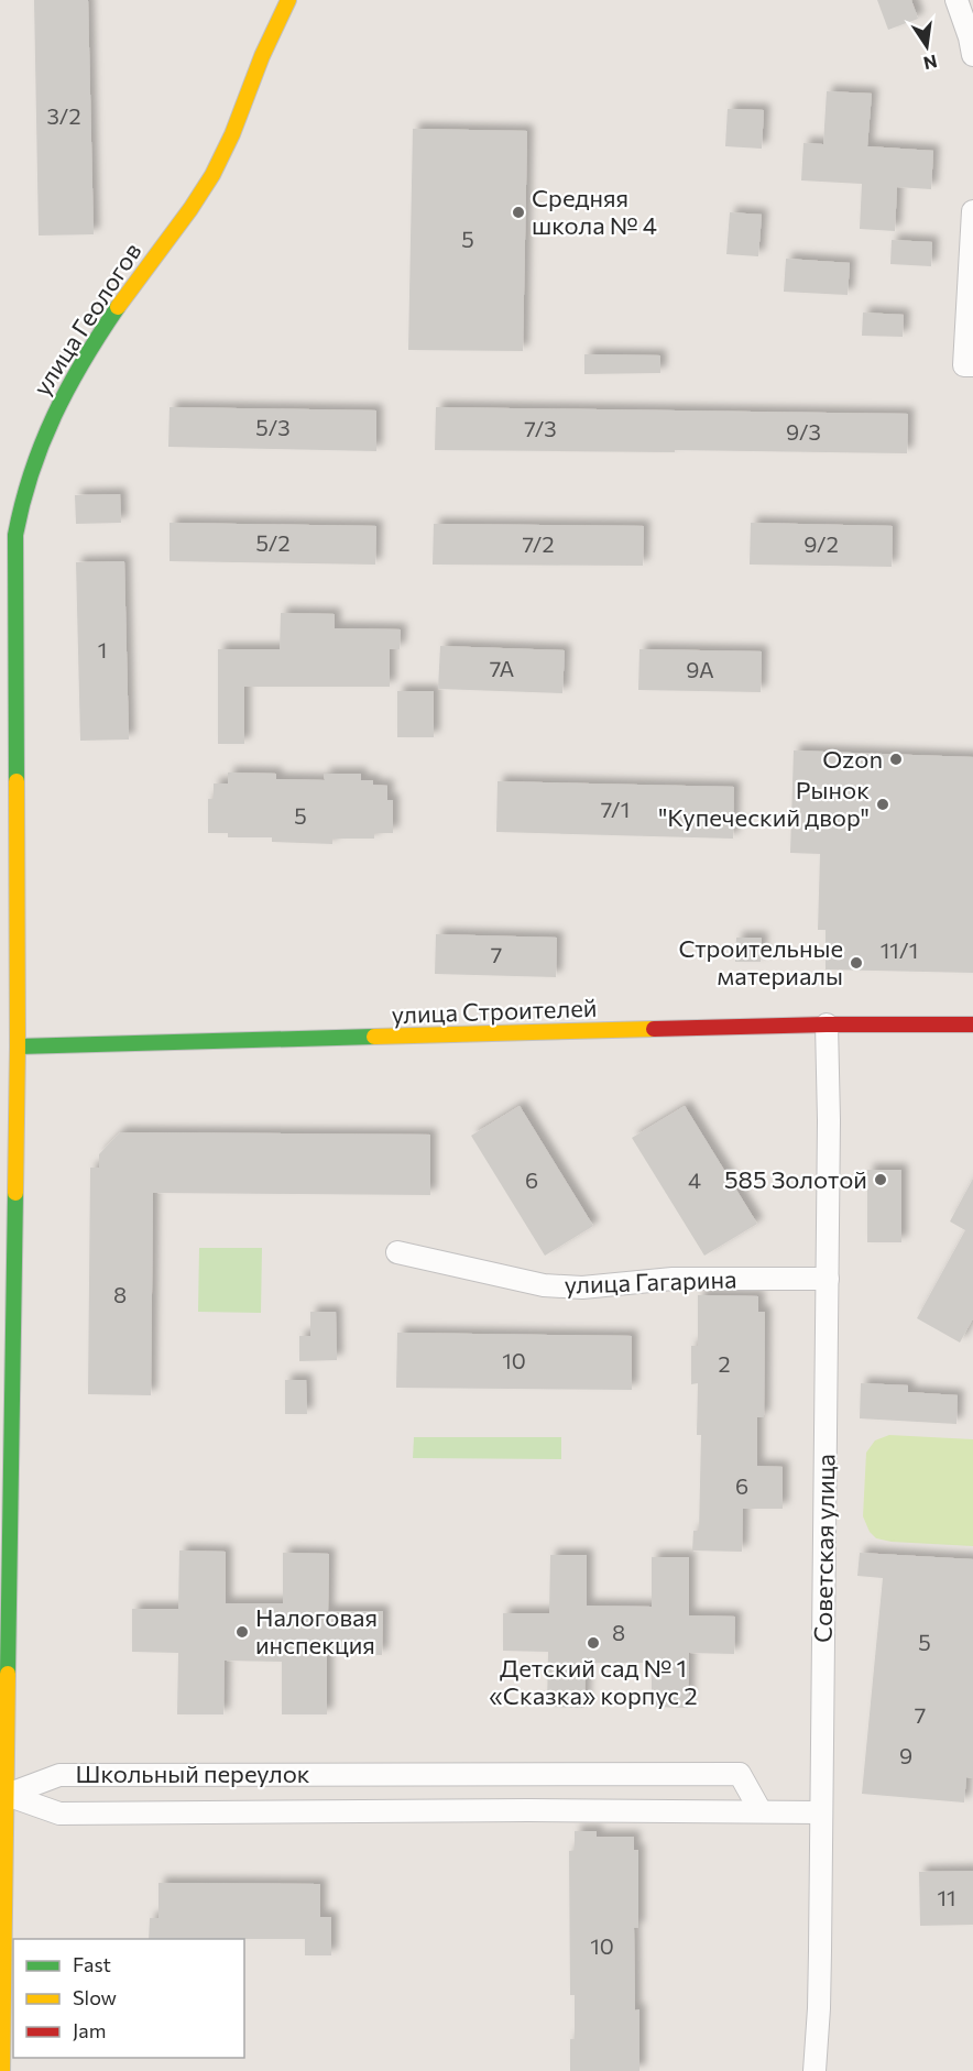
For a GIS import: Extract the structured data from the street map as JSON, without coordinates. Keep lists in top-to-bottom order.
{
  "streets": {
    "main road": ["улица Геологов", "улица Строителей"],
    "street": ["улица Гагарина", "Советская улица", "Школьный переулок"]
  },
  "crossings": [
    ["улица Геологов", "улица Строителей"],
    ["улица Геологов", "Школьный переулок"],
    ["улица Строителей", "Советская улица"],
    ["улица Гагарина", "Советская улица"],
    ["Советская улица", "Школьный переулок"]
  ],
  "places": [
    "Средняя школа № 4",
    "Ozon",
    "Рынок \"Купеческий двор\"",
    "Строительные материалы",
    "585 Золотой",
    "Налоговая инспекция",
    "Детский сад № 1 «Сказка» корпус 2"
  ],
  "house_numbers": [
    "3/2",
    "5",
    "5/3",
    "7/3",
    "9/3",
    "5/2",
    "7/2",
    "9/2",
    "1",
    "7А",
    "9А",
    "7/1",
    "5",
    "11/1",
    "7",
    "6",
    "4",
    "8",
    "10",
    "2",
    "6",
    "8",
    "5",
    "7",
    "9",
    "11",
    "10"
  ],
  "legend": ["Fast", "Slow", "Jam"],
  "north": "bottom"
}
